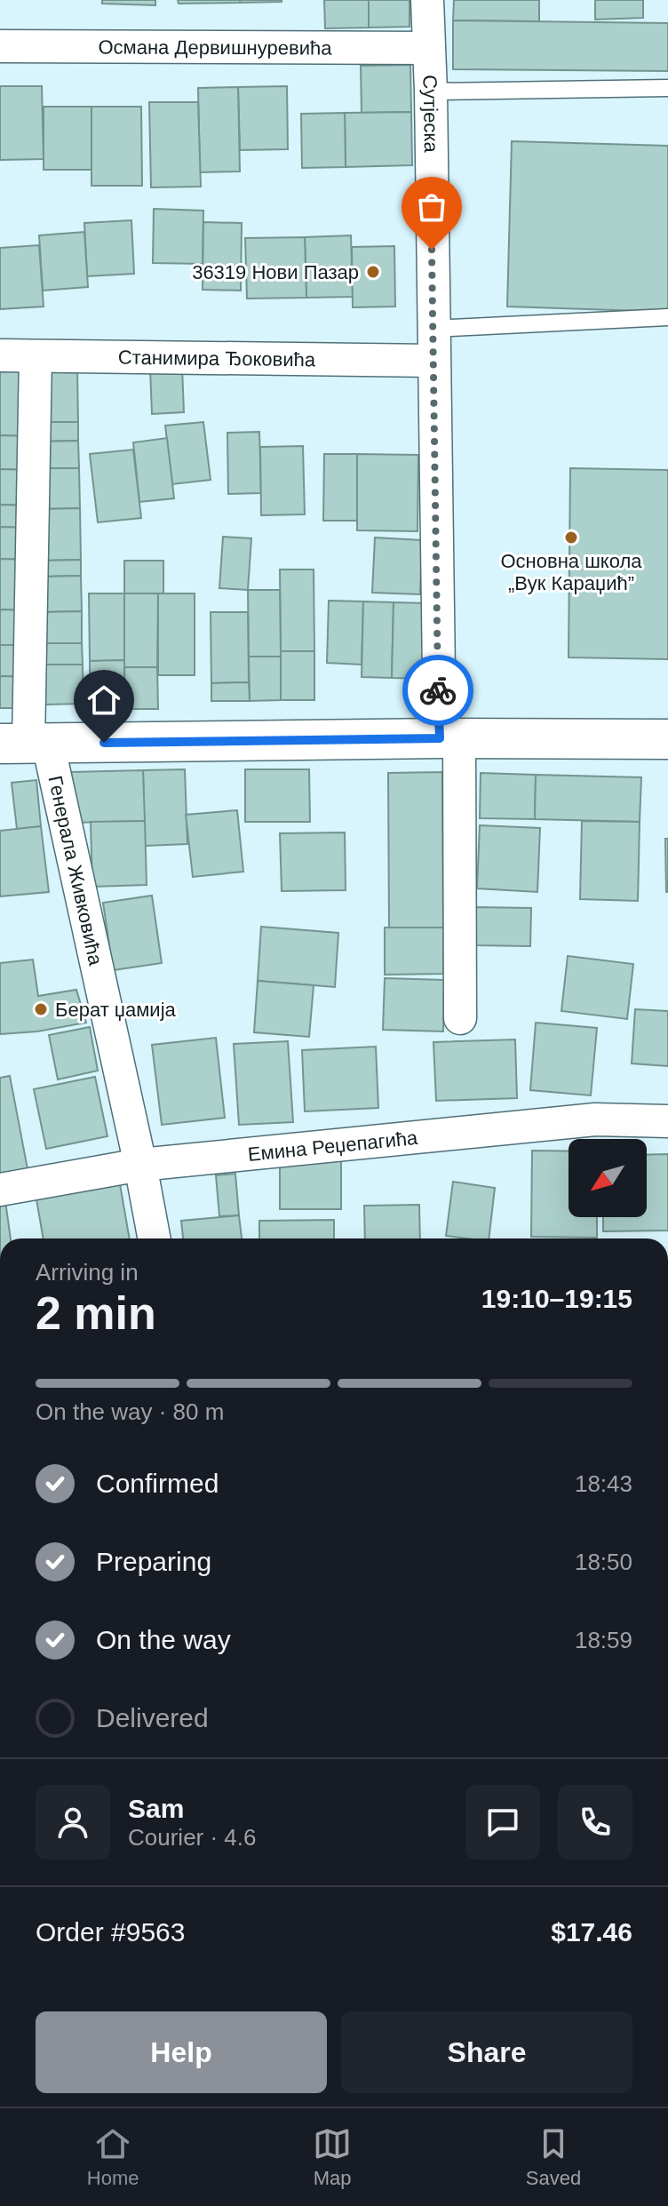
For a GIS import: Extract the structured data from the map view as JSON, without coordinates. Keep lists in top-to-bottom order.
{
  "streets": {
    "street": [
      "Османа Дервишнуревића",
      "Сутјеска",
      "Станимира Ђоковића",
      "Генерала Живковића",
      "Емина Реџепагића"
    ]
  },
  "crossings": [
    ["Османа Дервишнуревића", "Сутјеска"],
    ["Сутјеска", "Станимира Ђоковића"],
    ["Станимира Ђоковића", "Генерала Живковића"],
    ["Генерала Живковића", "Емина Реџепагића"]
  ],
  "places": ["36319 Нови Пазар", "Основна школа „Вук Караџић”", "Берат џамија"],
  "north": "bottom left",
  "page": {
    "heading": ["2 min", "Arriving in", "19:10–19:15"],
    "panel": [
      "Sam",
      "Courier · 4.6",
      "Order #9563",
      "$17.46"
    ],
    "bar": "On the way · 80 m",
    "list": [
      ["Confirmed", "18:43"],
      ["Preparing", "18:50"],
      ["On the way", "18:59"],
      "Delivered"
    ],
    "buttons": ["Help", "Share"],
    "tabs": ["Home", "Map", "Saved"]
  }
}
